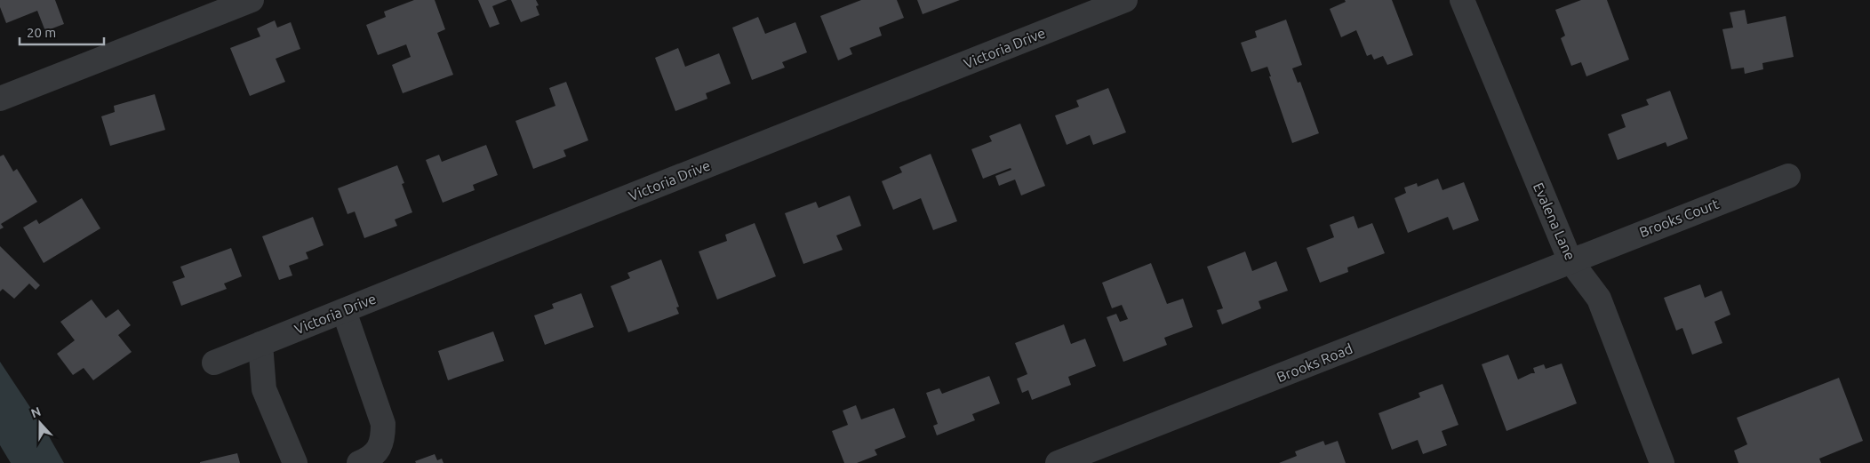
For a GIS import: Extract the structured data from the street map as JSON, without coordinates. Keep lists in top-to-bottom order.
{
  "streets": {
    "street": [
      "Victoria Drive",
      "Brooks Court",
      "Evalena Lane",
      "Brooks Road"
    ]
  },
  "crossings": [
    ["Brooks Court", "Evalena Lane"],
    ["Brooks Court", "Brooks Road"],
    ["Evalena Lane", "Brooks Road"]
  ],
  "scale_bar": "20 m",
  "north": "top"
}
